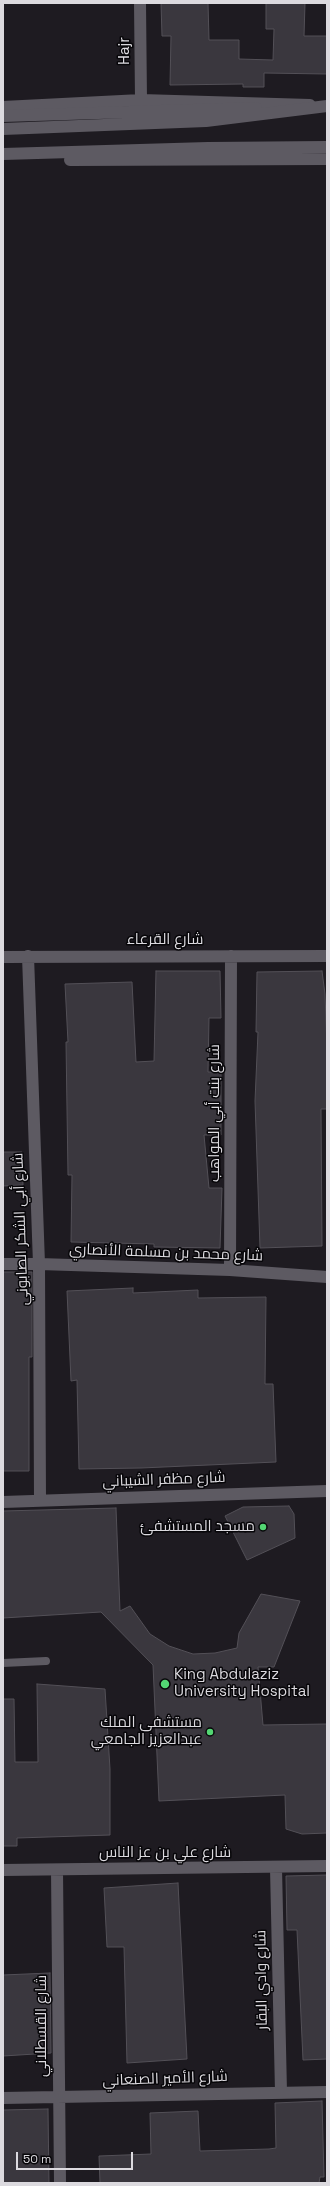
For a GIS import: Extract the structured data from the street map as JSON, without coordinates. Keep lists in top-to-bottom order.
{
  "streets": {
    "street": [
      "Hajr",
      "شارع القرعاء",
      "شارع بنت أبي المواهب",
      "شارع أبي الشكر الصابوني",
      "شارع محمد بن مسلمة الأنصاري",
      "شارع مظفر الشيباني",
      "شارع علي بن عز الناس",
      "شارع وادي البقار",
      "شارع القسطلاني",
      "شارع الأمير الصنعاني"
    ]
  },
  "crossings": [
    ["شارع القرعاء", "شارع بنت أبي المواهب"],
    ["شارع القرعاء", "شارع أبي الشكر الصابوني"],
    ["شارع بنت أبي المواهب", "شارع محمد بن مسلمة الأنصاري"],
    ["شارع أبي الشكر الصابوني", "شارع محمد بن مسلمة الأنصاري"],
    ["شارع أبي الشكر الصابوني", "شارع مظفر الشيباني"],
    ["شارع علي بن عز الناس", "شارع وادي البقار"],
    ["شارع علي بن عز الناس", "شارع القسطلاني"],
    ["شارع وادي البقار", "شارع الأمير الصنعاني"],
    ["شارع القسطلاني", "شارع الأمير الصنعاني"]
  ],
  "places": ["مسجد المستشفئ", "King Abdulaziz University Hospital", "مستشفى الملك عبدالعزيز الجامعي"],
  "scale_bar": "50 m"
}
